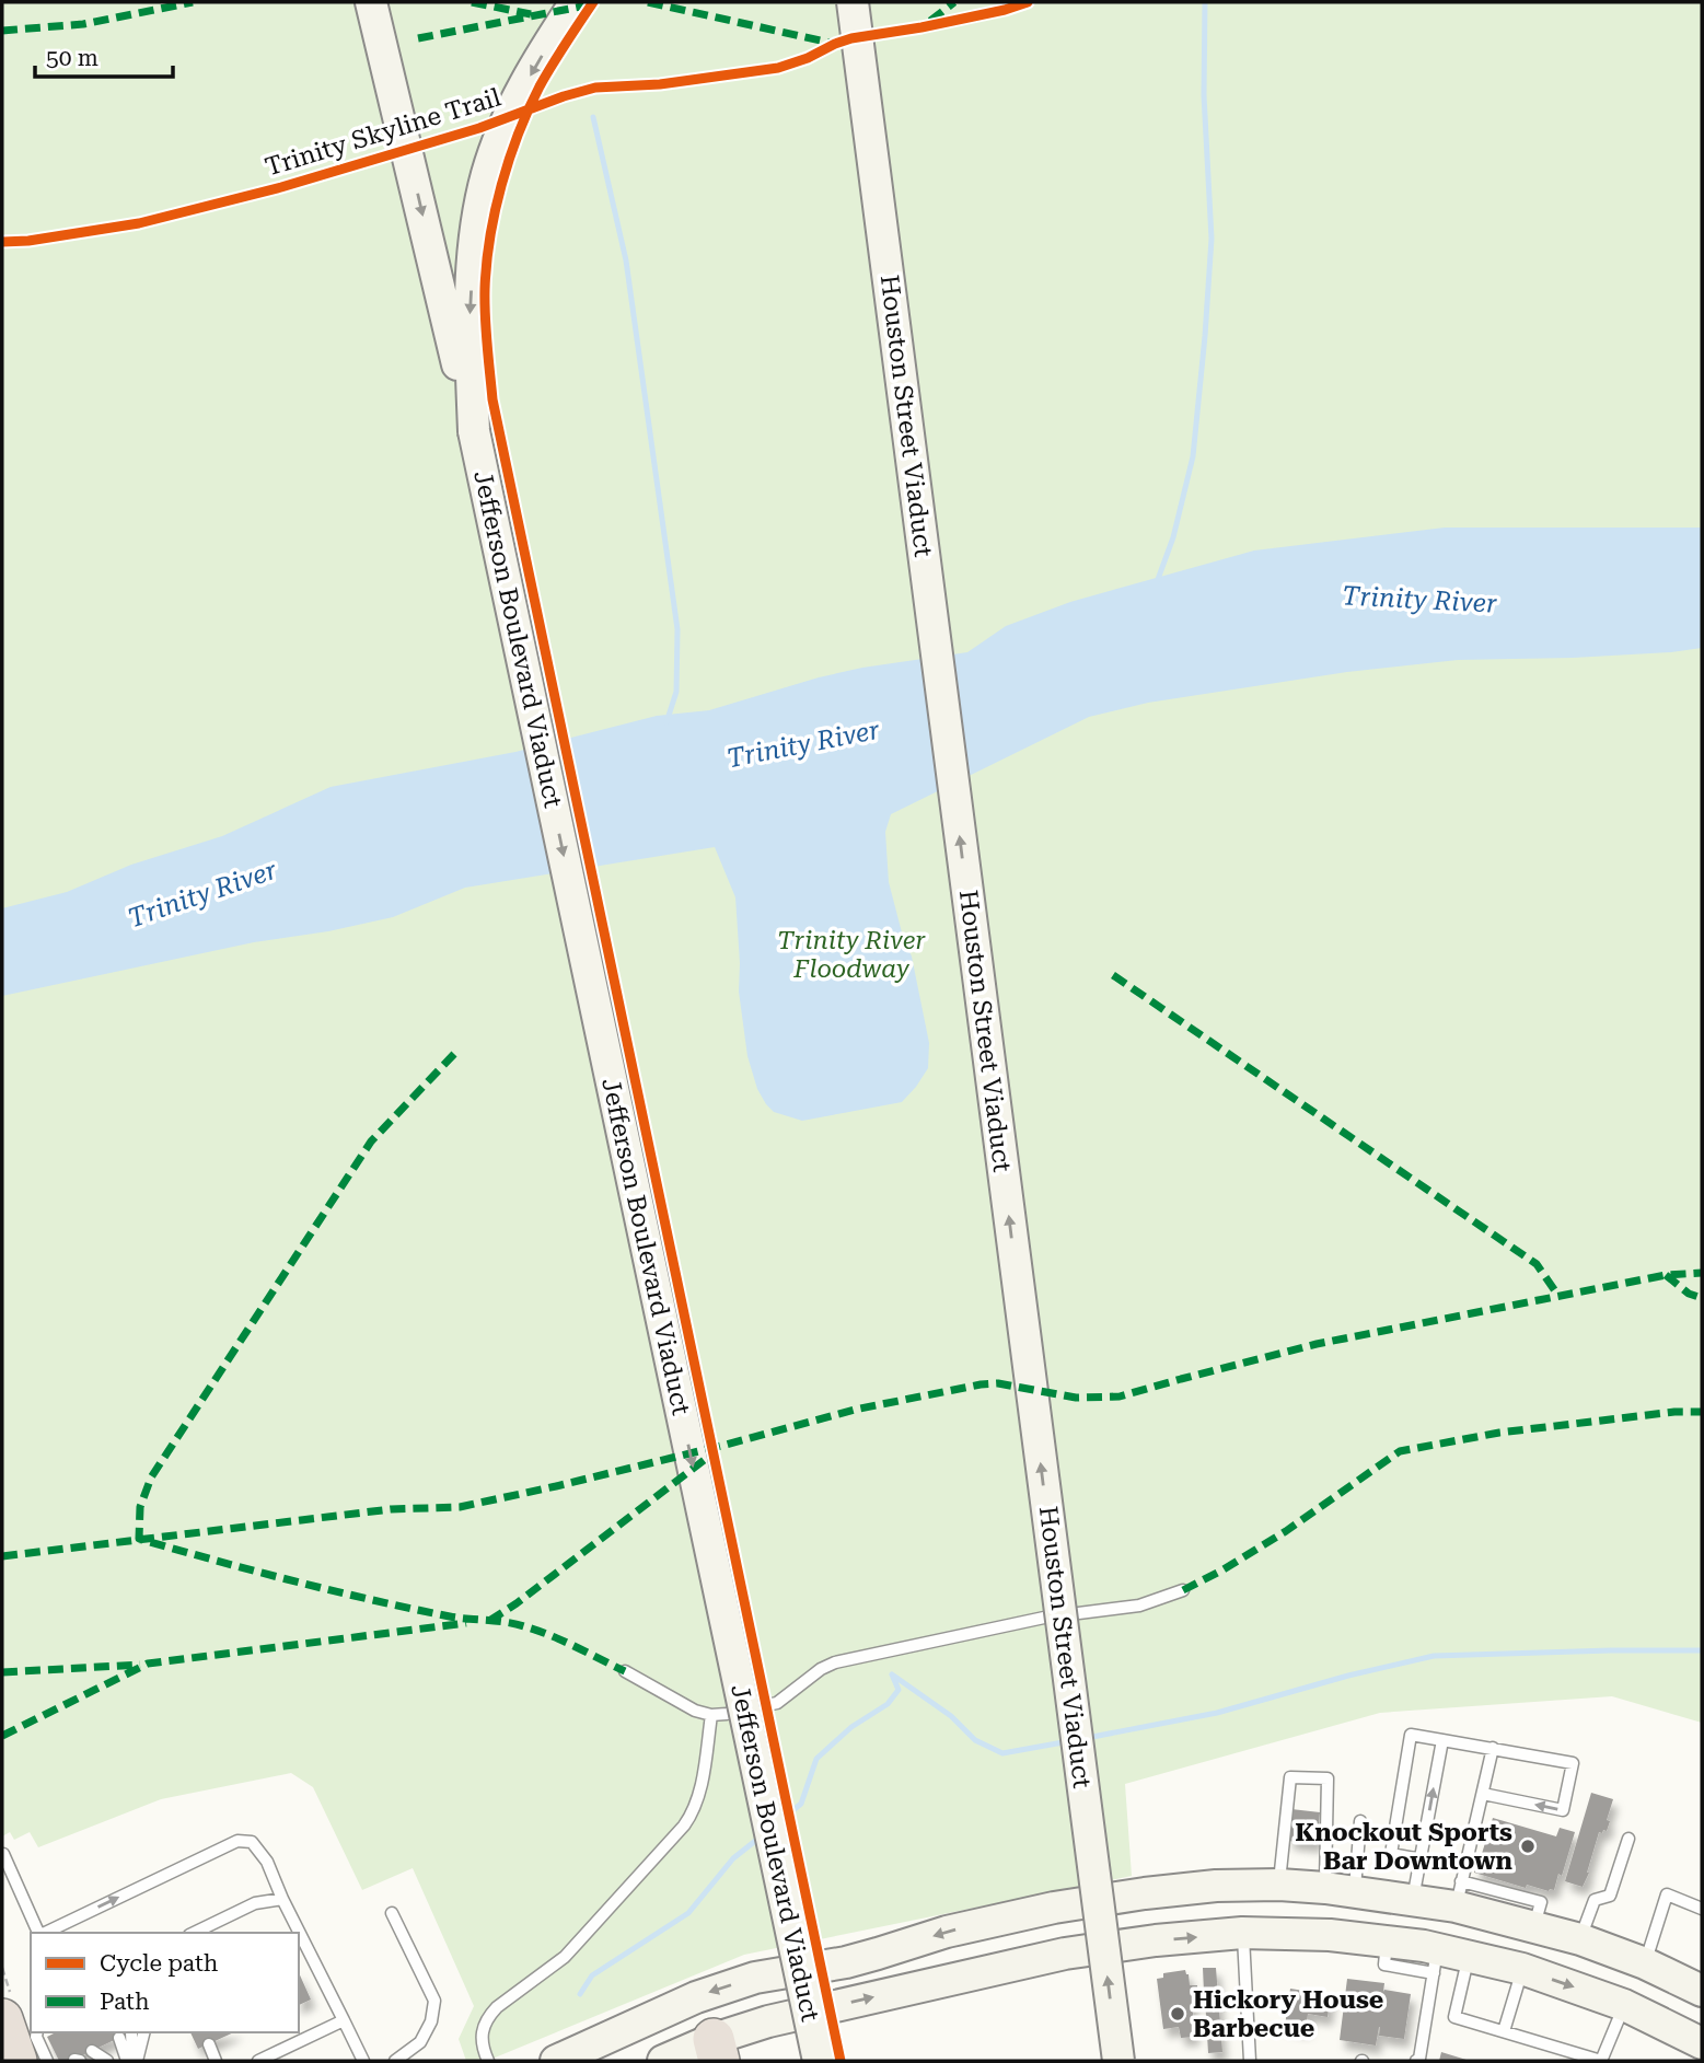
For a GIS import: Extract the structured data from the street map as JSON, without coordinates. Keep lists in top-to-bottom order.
{
  "streets": {
    "main road": ["Houston Street Viaduct", "Jefferson Boulevard Viaduct"],
    "cycle path": ["Trinity Skyline Trail"]
  },
  "one_way": ["Houston Street Viaduct", "Jefferson Boulevard Viaduct"],
  "water": ["Trinity River"],
  "parks": ["Trinity River Floodway"],
  "places": ["Knockout Sports Bar Downtown", "Hickory House Barbecue"],
  "legend": ["Cycle path", "Path"],
  "scale_bar": "50 m"
}
